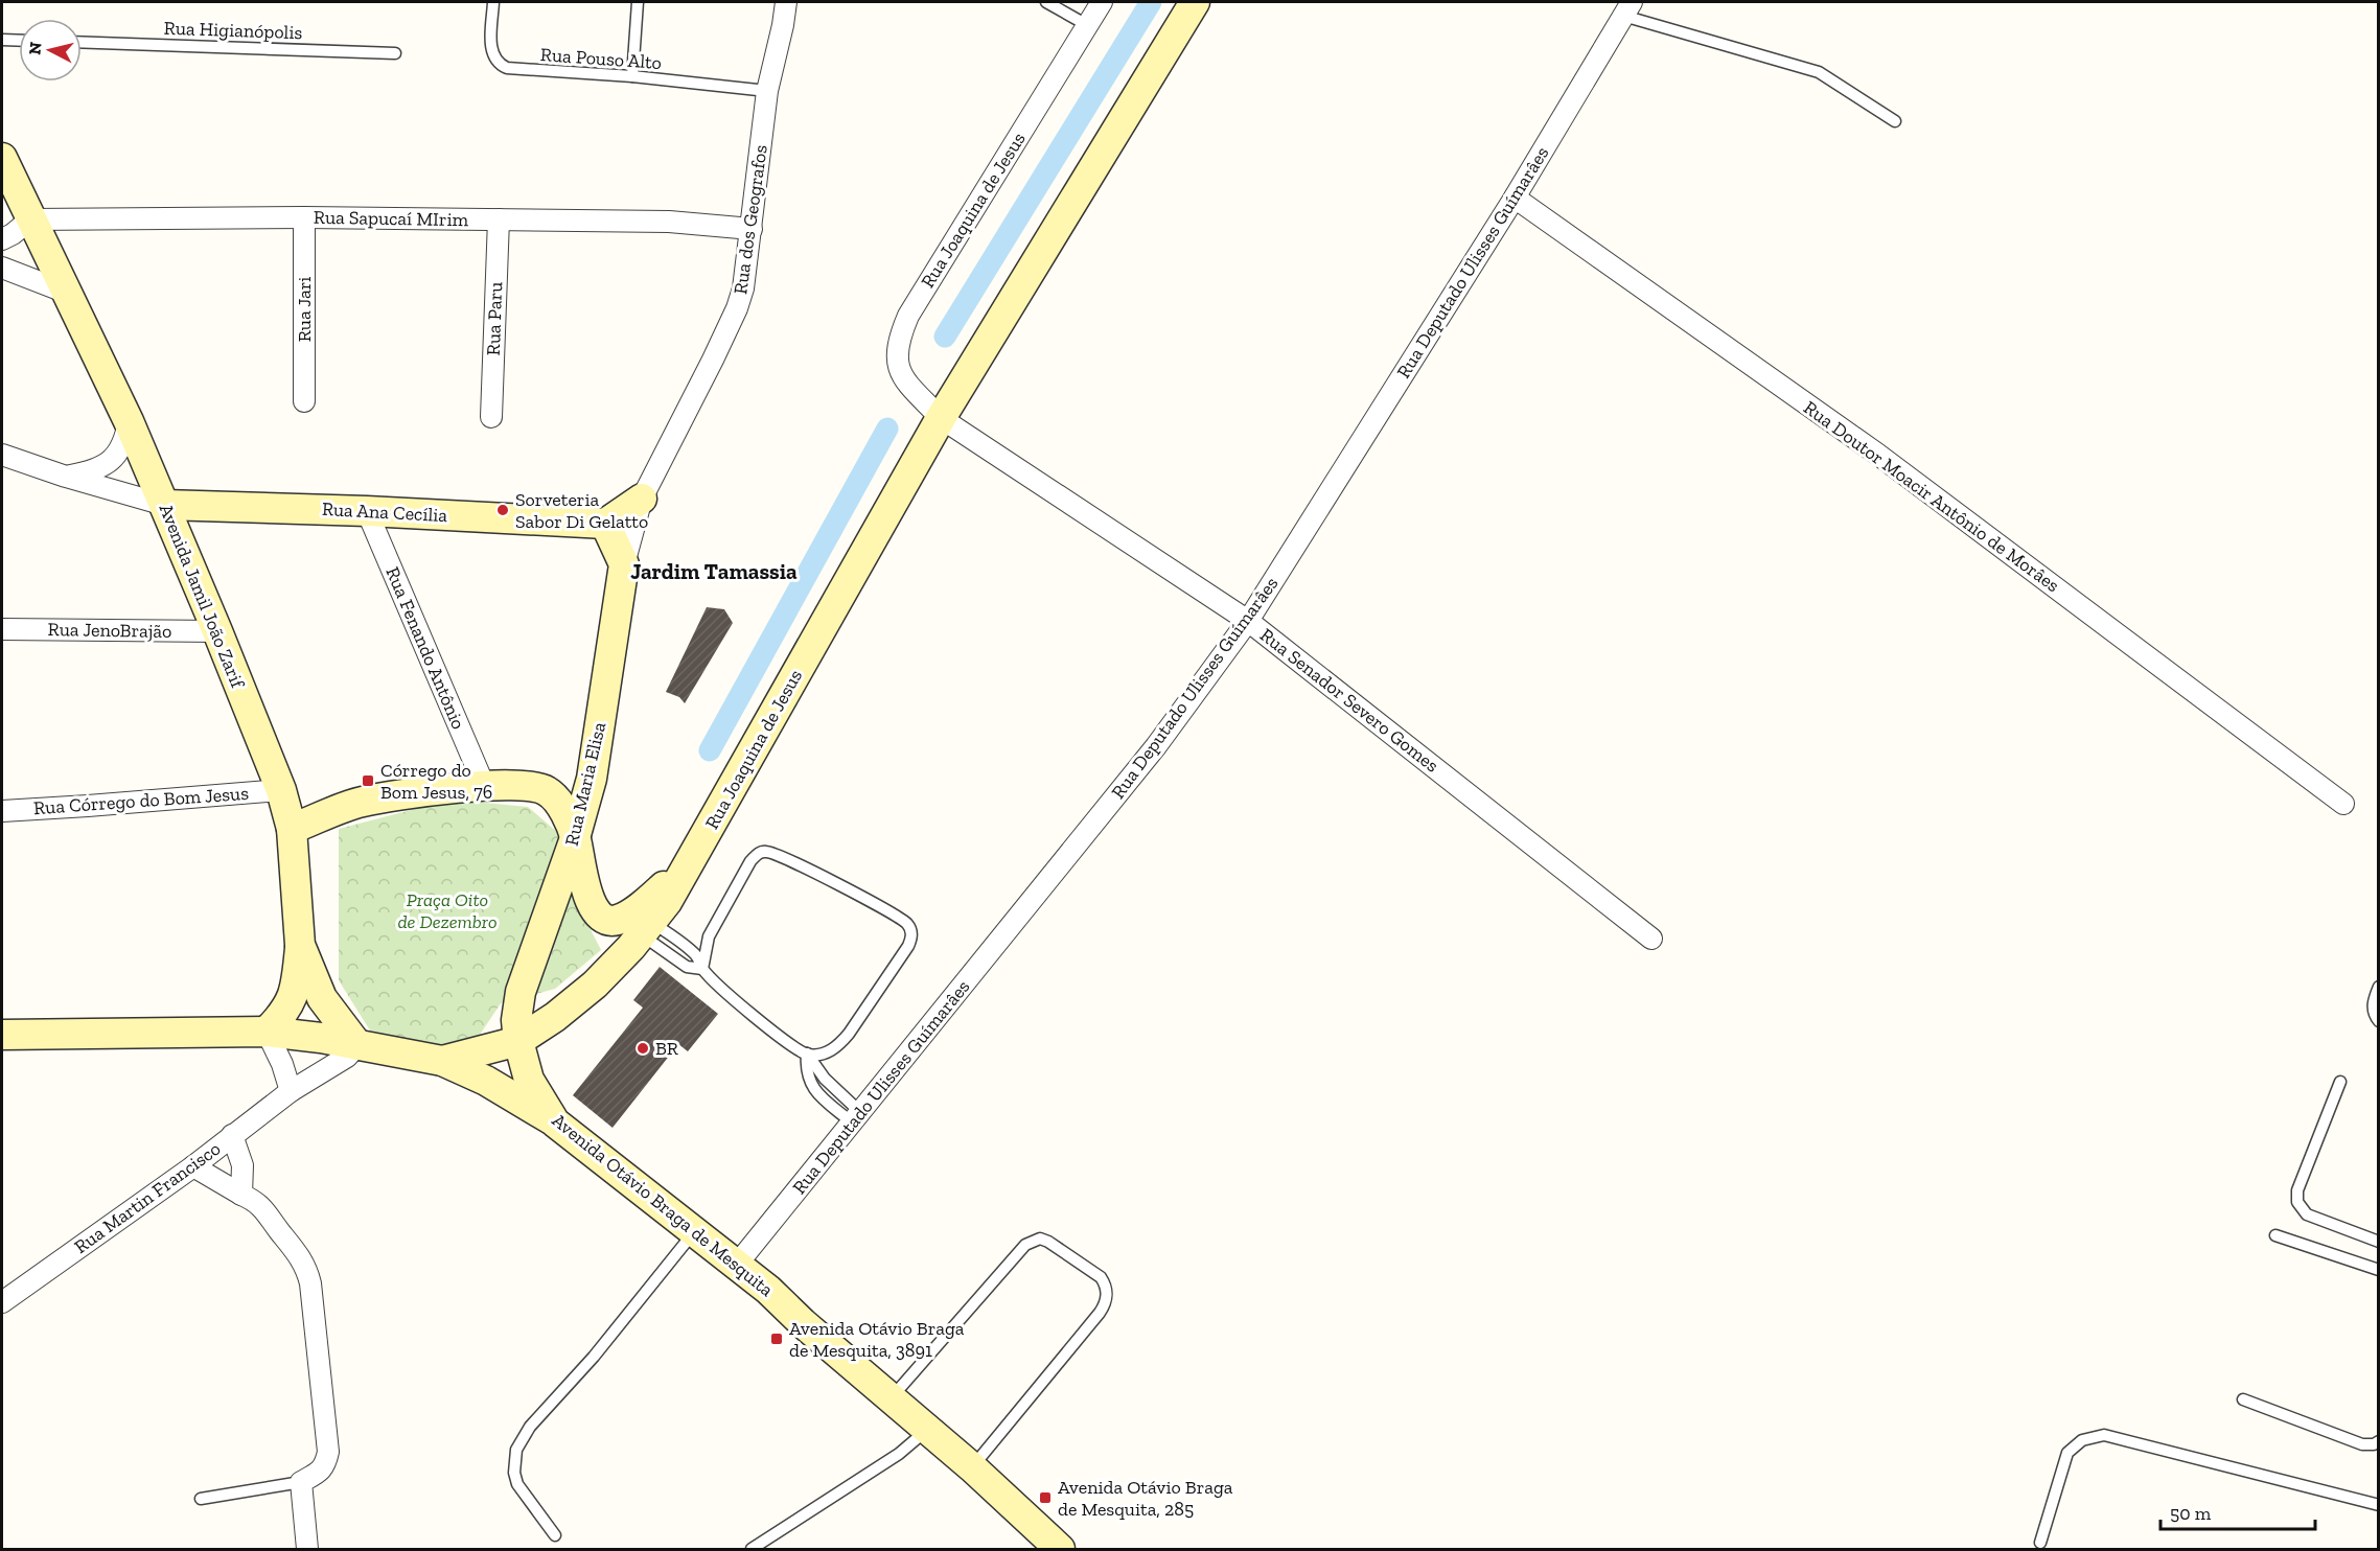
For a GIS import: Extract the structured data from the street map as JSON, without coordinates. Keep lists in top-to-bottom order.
{
  "streets": {
    "main road": [
      "Rua Joaquina de Jesus",
      "Rua Ana Cecília",
      "Avenida Jamil João Zarif",
      "Rua Maria Elisa",
      "Avenida Otávio Braga de Mesquita"
    ],
    "street": [
      "Rua Sapucaí MIrim",
      "Rua dos Geografos",
      "Rua Deputado Ulisses Guímarâes",
      "Rua Jari",
      "Rua Paru",
      "Rua Doutor Moacir Antônio de Morâes",
      "Rua JenoBrajão",
      "Rua Fenando Antônio",
      "Rua Senador Severo Gomes",
      "Rua Córrego do Bom Jesus",
      "Rua Martin Francisco"
    ],
    "lane": ["Rua Higianópolis", "Rua Pouso Alto"]
  },
  "crossings": [
    ["Rua Pouso Alto", "Rua dos Geografos"],
    ["Rua Joaquina de Jesus", "Rua Senador Severo Gomes"],
    ["Rua Joaquina de Jesus", "Rua Maria Elisa"],
    ["Rua Joaquina de Jesus", "Avenida Otávio Braga de Mesquita"],
    ["Rua Sapucaí MIrim", "Rua dos Geografos"],
    ["Rua Sapucaí MIrim", "Rua Jari"],
    ["Rua Sapucaí MIrim", "Rua Paru"],
    ["Rua Sapucaí MIrim", "Avenida Jamil João Zarif"],
    ["Rua dos Geografos", "Rua Maria Elisa"],
    ["Rua Deputado Ulisses Guímarâes", "Rua Doutor Moacir Antônio de Morâes"],
    ["Rua Deputado Ulisses Guímarâes", "Rua Senador Severo Gomes"],
    ["Rua Deputado Ulisses Guímarâes", "Avenida Otávio Braga de Mesquita"],
    ["Rua Ana Cecília", "Avenida Jamil João Zarif"],
    ["Rua Ana Cecília", "Rua Fenando Antônio"],
    ["Avenida Jamil João Zarif", "Rua JenoBrajão"],
    ["Avenida Jamil João Zarif", "Rua Córrego do Bom Jesus"],
    ["Avenida Jamil João Zarif", "Rua Martin Francisco"],
    ["Rua Maria Elisa", "Avenida Otávio Braga de Mesquita"]
  ],
  "districts": ["Jardim Tamassia"],
  "parks": ["Praça Oito de Dezembro"],
  "places": {
    "other": ["Sorveteria Sabor Di Gelatto", "BR"],
    "transit": ["Córrego do Bom Jesus, 76", "Avenida Otávio Braga de Mesquita, 3891", "Avenida Otávio Braga de Mesquita, 285"]
  },
  "scale_bar": "50 m",
  "north": "left"
}
